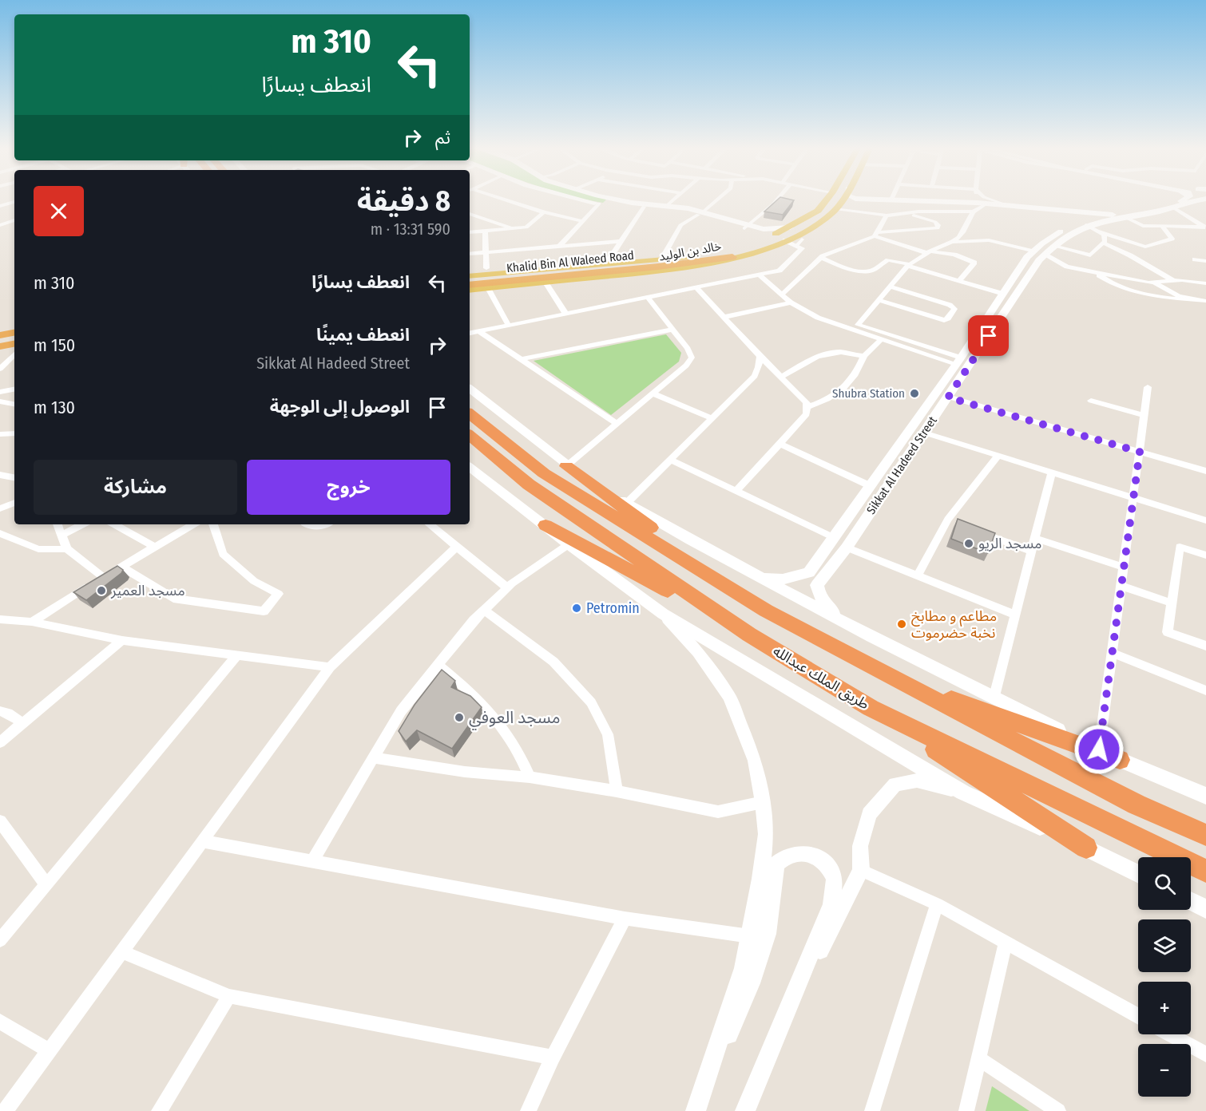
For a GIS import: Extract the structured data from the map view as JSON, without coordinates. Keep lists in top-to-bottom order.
{
  "streets": {
    "highway": ["Khalid Bin Al Waleed Road", "طريق الملك عبدالله"],
    "main road": ["خالد بن الوليد", "Sikkat Al Hadeed Street"]
  },
  "crossings": [
    ["خالد بن الوليد", "Khalid Bin Al Waleed Road"]
  ],
  "places": [
    "Shubra Station",
    "مسجد الريو",
    "مسجد العمير",
    "Petromin",
    "مطاعم و مطابخ نخبة حضرموت",
    "مسجد العوفي"
  ],
  "page": {
    "turn": ["310 m", "انعطف يسارًا"],
    "then": "ثم",
    "heading": ["8 دقيقة", "590 m · 13:31"],
    "list": [
      {
        "name": "انعطف يسارًا",
        "value": "310 m"
      },
      {
        "name": "انعطف يمينًا",
        "note": "Sikkat Al Hadeed Street",
        "value": "150 m"
      },
      {
        "name": "الوصول إلى الوجهة",
        "value": "130 m"
      }
    ],
    "buttons": ["خروج", "مشاركة"],
    "map_buttons": ["+", "−"]
  }
}
